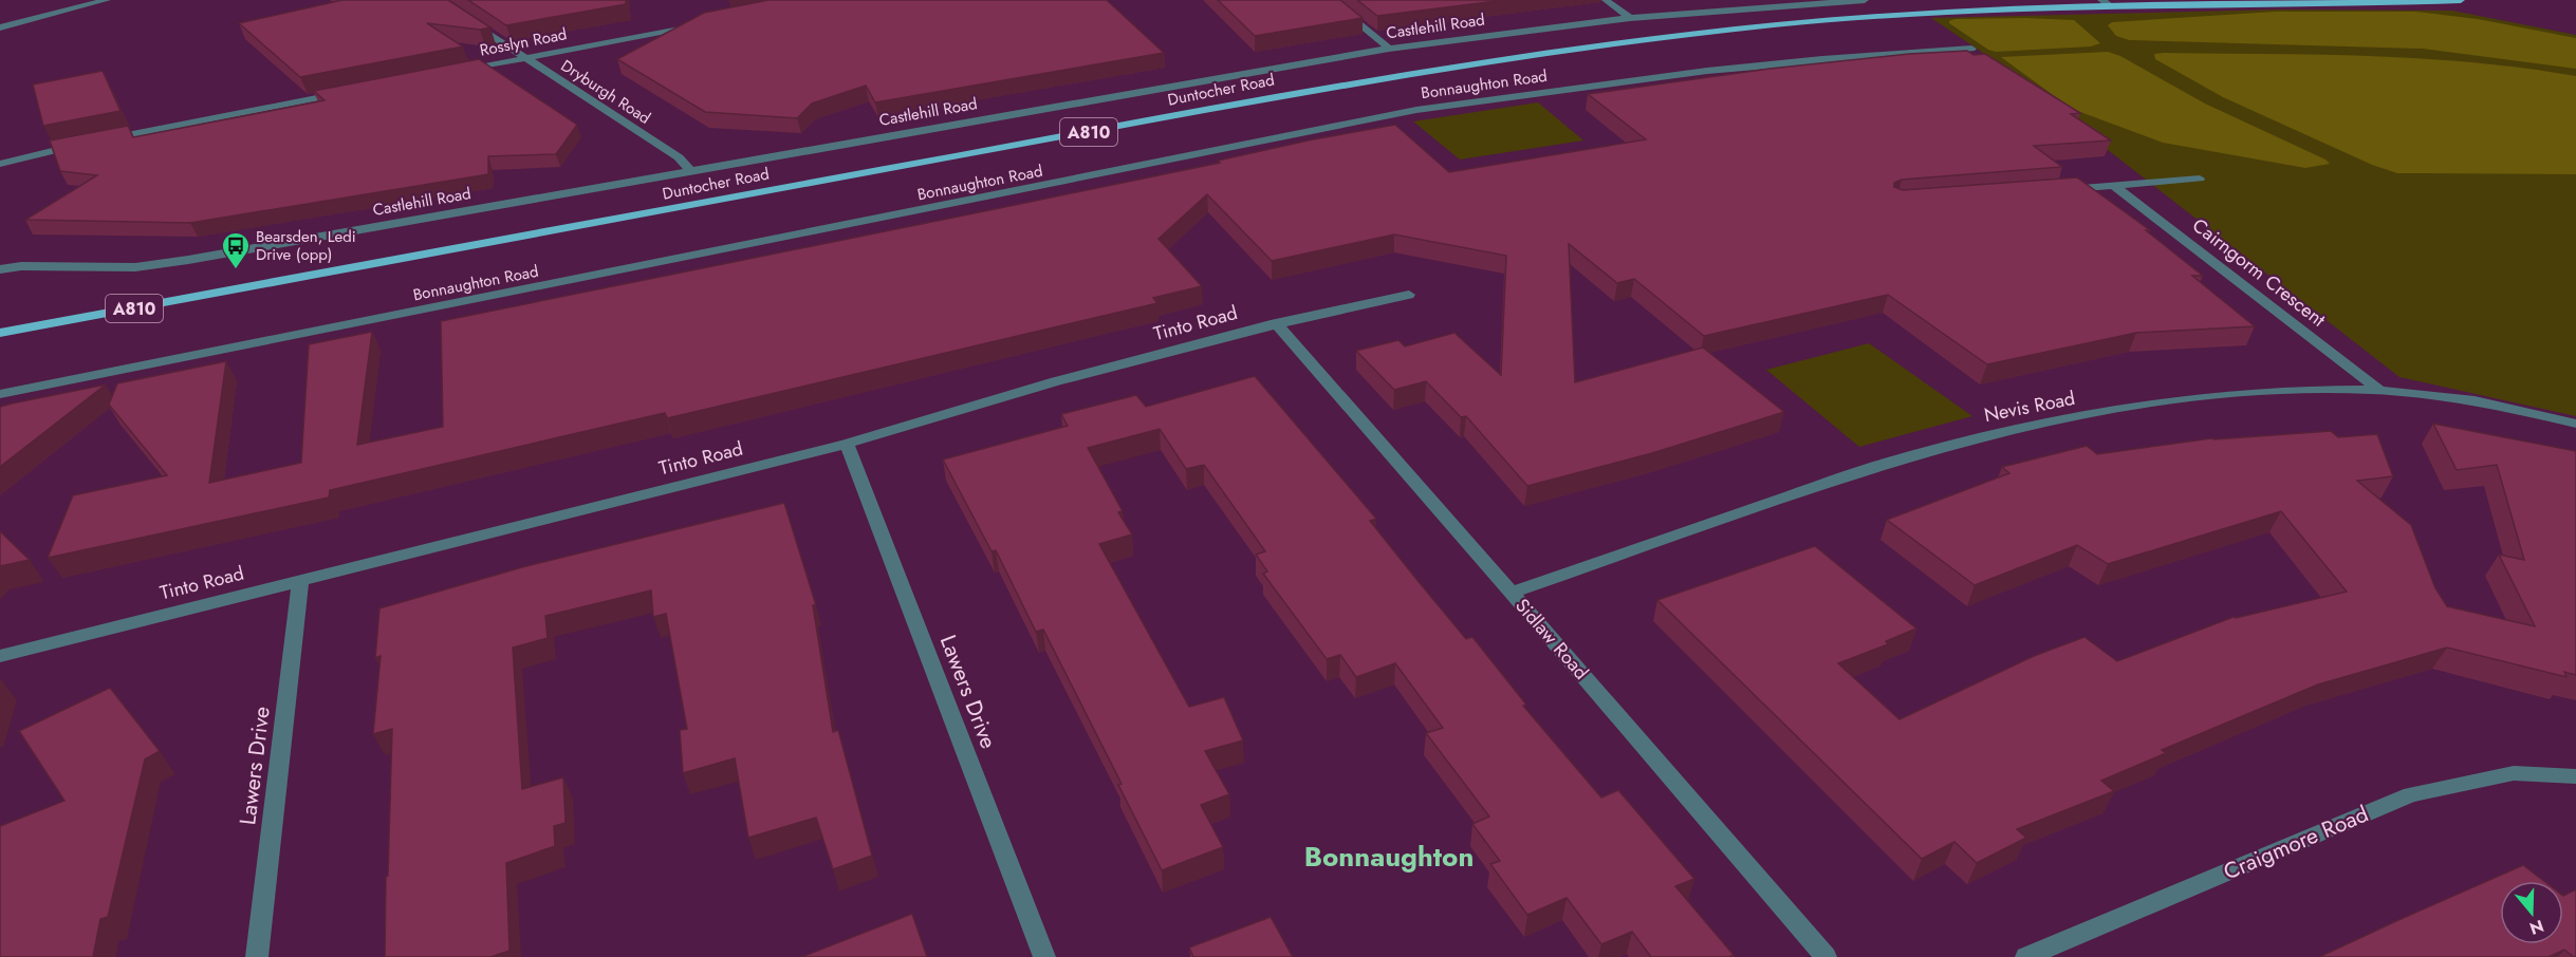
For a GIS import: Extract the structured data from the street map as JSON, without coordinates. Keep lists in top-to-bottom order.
{
  "streets": {
    "main road": ["Duntocher Road", "A810"],
    "street": [
      "Castlehill Road",
      "Rosslyn Road",
      "Bonnaughton Road",
      "Dryburgh Road",
      "Cairngorm Crescent",
      "Tinto Road",
      "Nevis Road",
      "Sidlaw Road",
      "Lawers Drive",
      "Craigmore Road"
    ]
  },
  "crossings": [
    ["Castlehill Road", "Dryburgh Road"],
    ["Rosslyn Road", "Dryburgh Road"],
    ["Cairngorm Crescent", "Nevis Road"],
    ["Tinto Road", "Sidlaw Road"],
    ["Tinto Road", "Lawers Drive"],
    ["Nevis Road", "Sidlaw Road"]
  ],
  "districts": ["Bonnaughton"],
  "places": {
    "bus stop": ["Bearsden, Ledi Drive (opp)"]
  },
  "north": "bottom"
}
